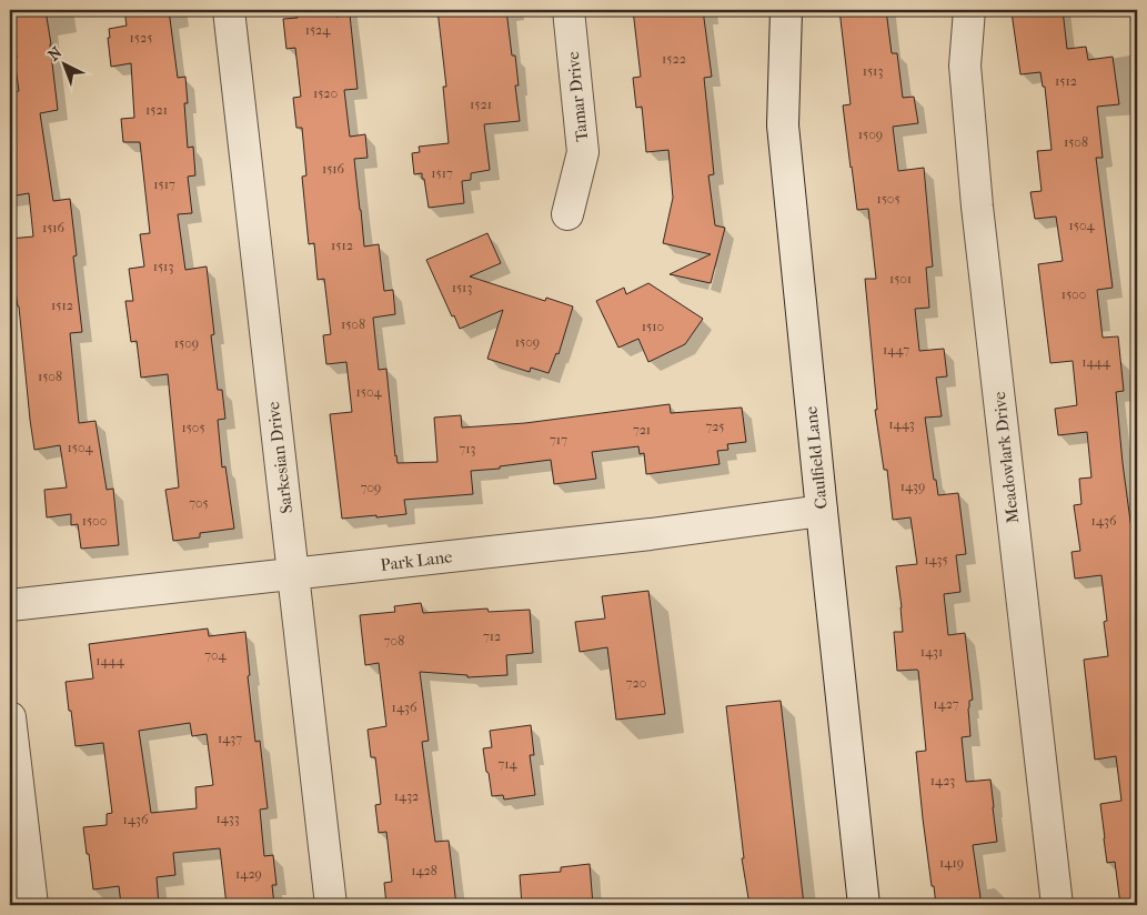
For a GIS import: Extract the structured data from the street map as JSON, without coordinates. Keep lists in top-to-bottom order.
{
  "streets": {
    "street": [
      "Tamar Drive",
      "Sarkesian Drive",
      "Caulfield Lane",
      "Meadowlark Drive",
      "Park Lane"
    ]
  },
  "crossings": [
    ["Sarkesian Drive", "Park Lane"],
    ["Caulfield Lane", "Park Lane"]
  ],
  "house_numbers": [
    "1524",
    "1525",
    "1522",
    "1513",
    "1512",
    "1520",
    "1521",
    "1521",
    "1509",
    "1508",
    "1516",
    "1517",
    "1517",
    "1505",
    "1504",
    "1516",
    "1512",
    "1513",
    "1501",
    "1513",
    "1500",
    "1512",
    "1508",
    "1510",
    "1509",
    "1509",
    "1447",
    "1444",
    "1508",
    "1504",
    "1443",
    "725",
    "1505",
    "721",
    "717",
    "1504",
    "713",
    "1439",
    "709",
    "705",
    "1500",
    "1436",
    "1435",
    "712",
    "708",
    "1431",
    "704",
    "1444",
    "720",
    "1427",
    "1436",
    "1437",
    "714",
    "1423",
    "1432",
    "1433",
    "1436",
    "1419",
    "1428",
    "1429"
  ],
  "north": "top left"
}
